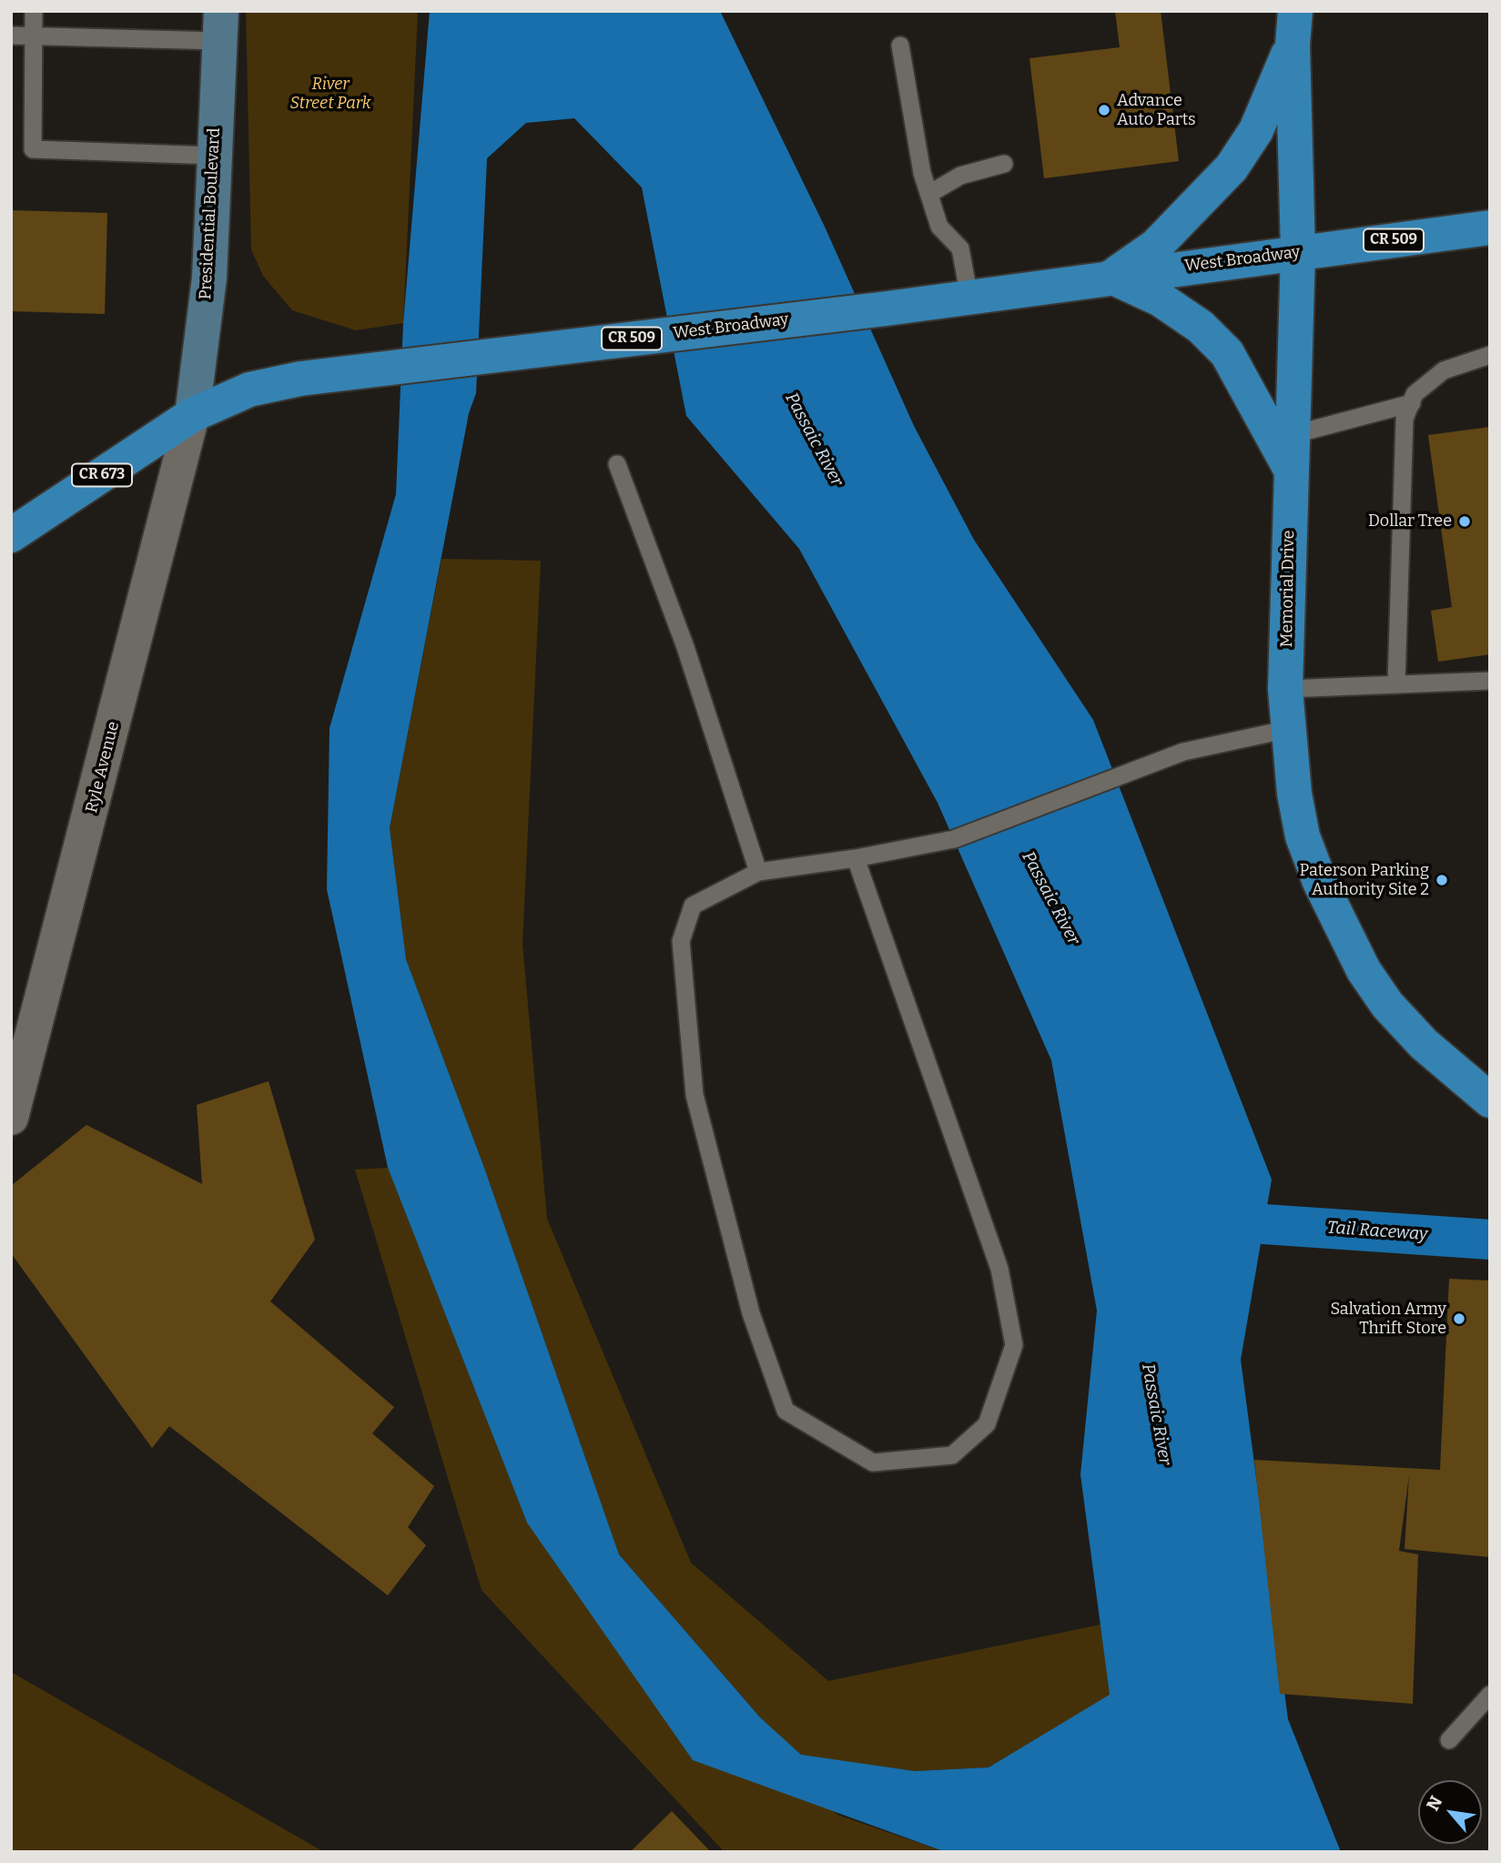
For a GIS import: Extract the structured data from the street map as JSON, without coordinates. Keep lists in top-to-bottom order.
{
  "streets": {
    "main road": [
      "CR 509",
      "West Broadway",
      "CR 673",
      "Memorial Drive"
    ],
    "street": ["Presidential Boulevard", "Ryle Avenue"]
  },
  "crossings": [
    ["Presidential Boulevard", "West Broadway"],
    ["Presidential Boulevard", "Ryle Avenue"],
    ["West Broadway", "Memorial Drive"],
    ["West Broadway", "Ryle Avenue"]
  ],
  "water": ["Passaic River", "Tail Raceway"],
  "parks": ["River Street Park"],
  "places": [
    "Advance Auto Parts",
    "Dollar Tree",
    "Paterson Parking Authority Site 2",
    "Salvation Army Thrift Store"
  ],
  "north": "top left"
}
